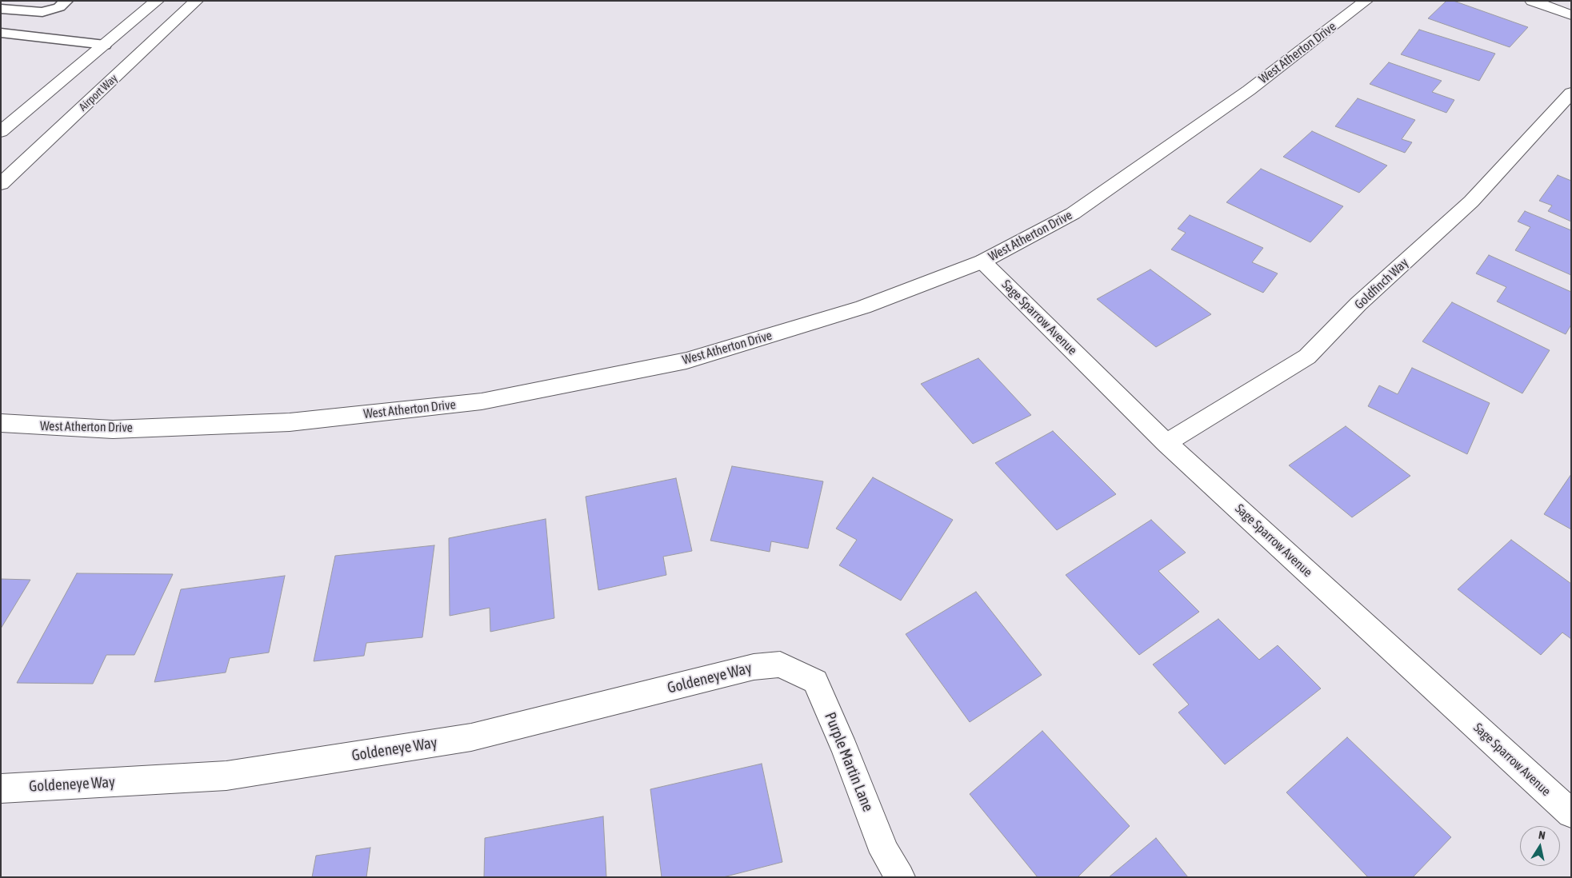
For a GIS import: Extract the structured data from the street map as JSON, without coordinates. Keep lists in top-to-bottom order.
{
  "streets": {
    "street": [
      "West Atherton Drive",
      "Airport Way",
      "Goldfinch Way",
      "Sage Sparrow Avenue",
      "Goldeneye Way",
      "Purple Martin Lane"
    ]
  },
  "crossings": [
    ["West Atherton Drive", "Sage Sparrow Avenue"],
    ["Goldfinch Way", "Sage Sparrow Avenue"],
    ["Goldeneye Way", "Purple Martin Lane"]
  ],
  "north": "top"
}
